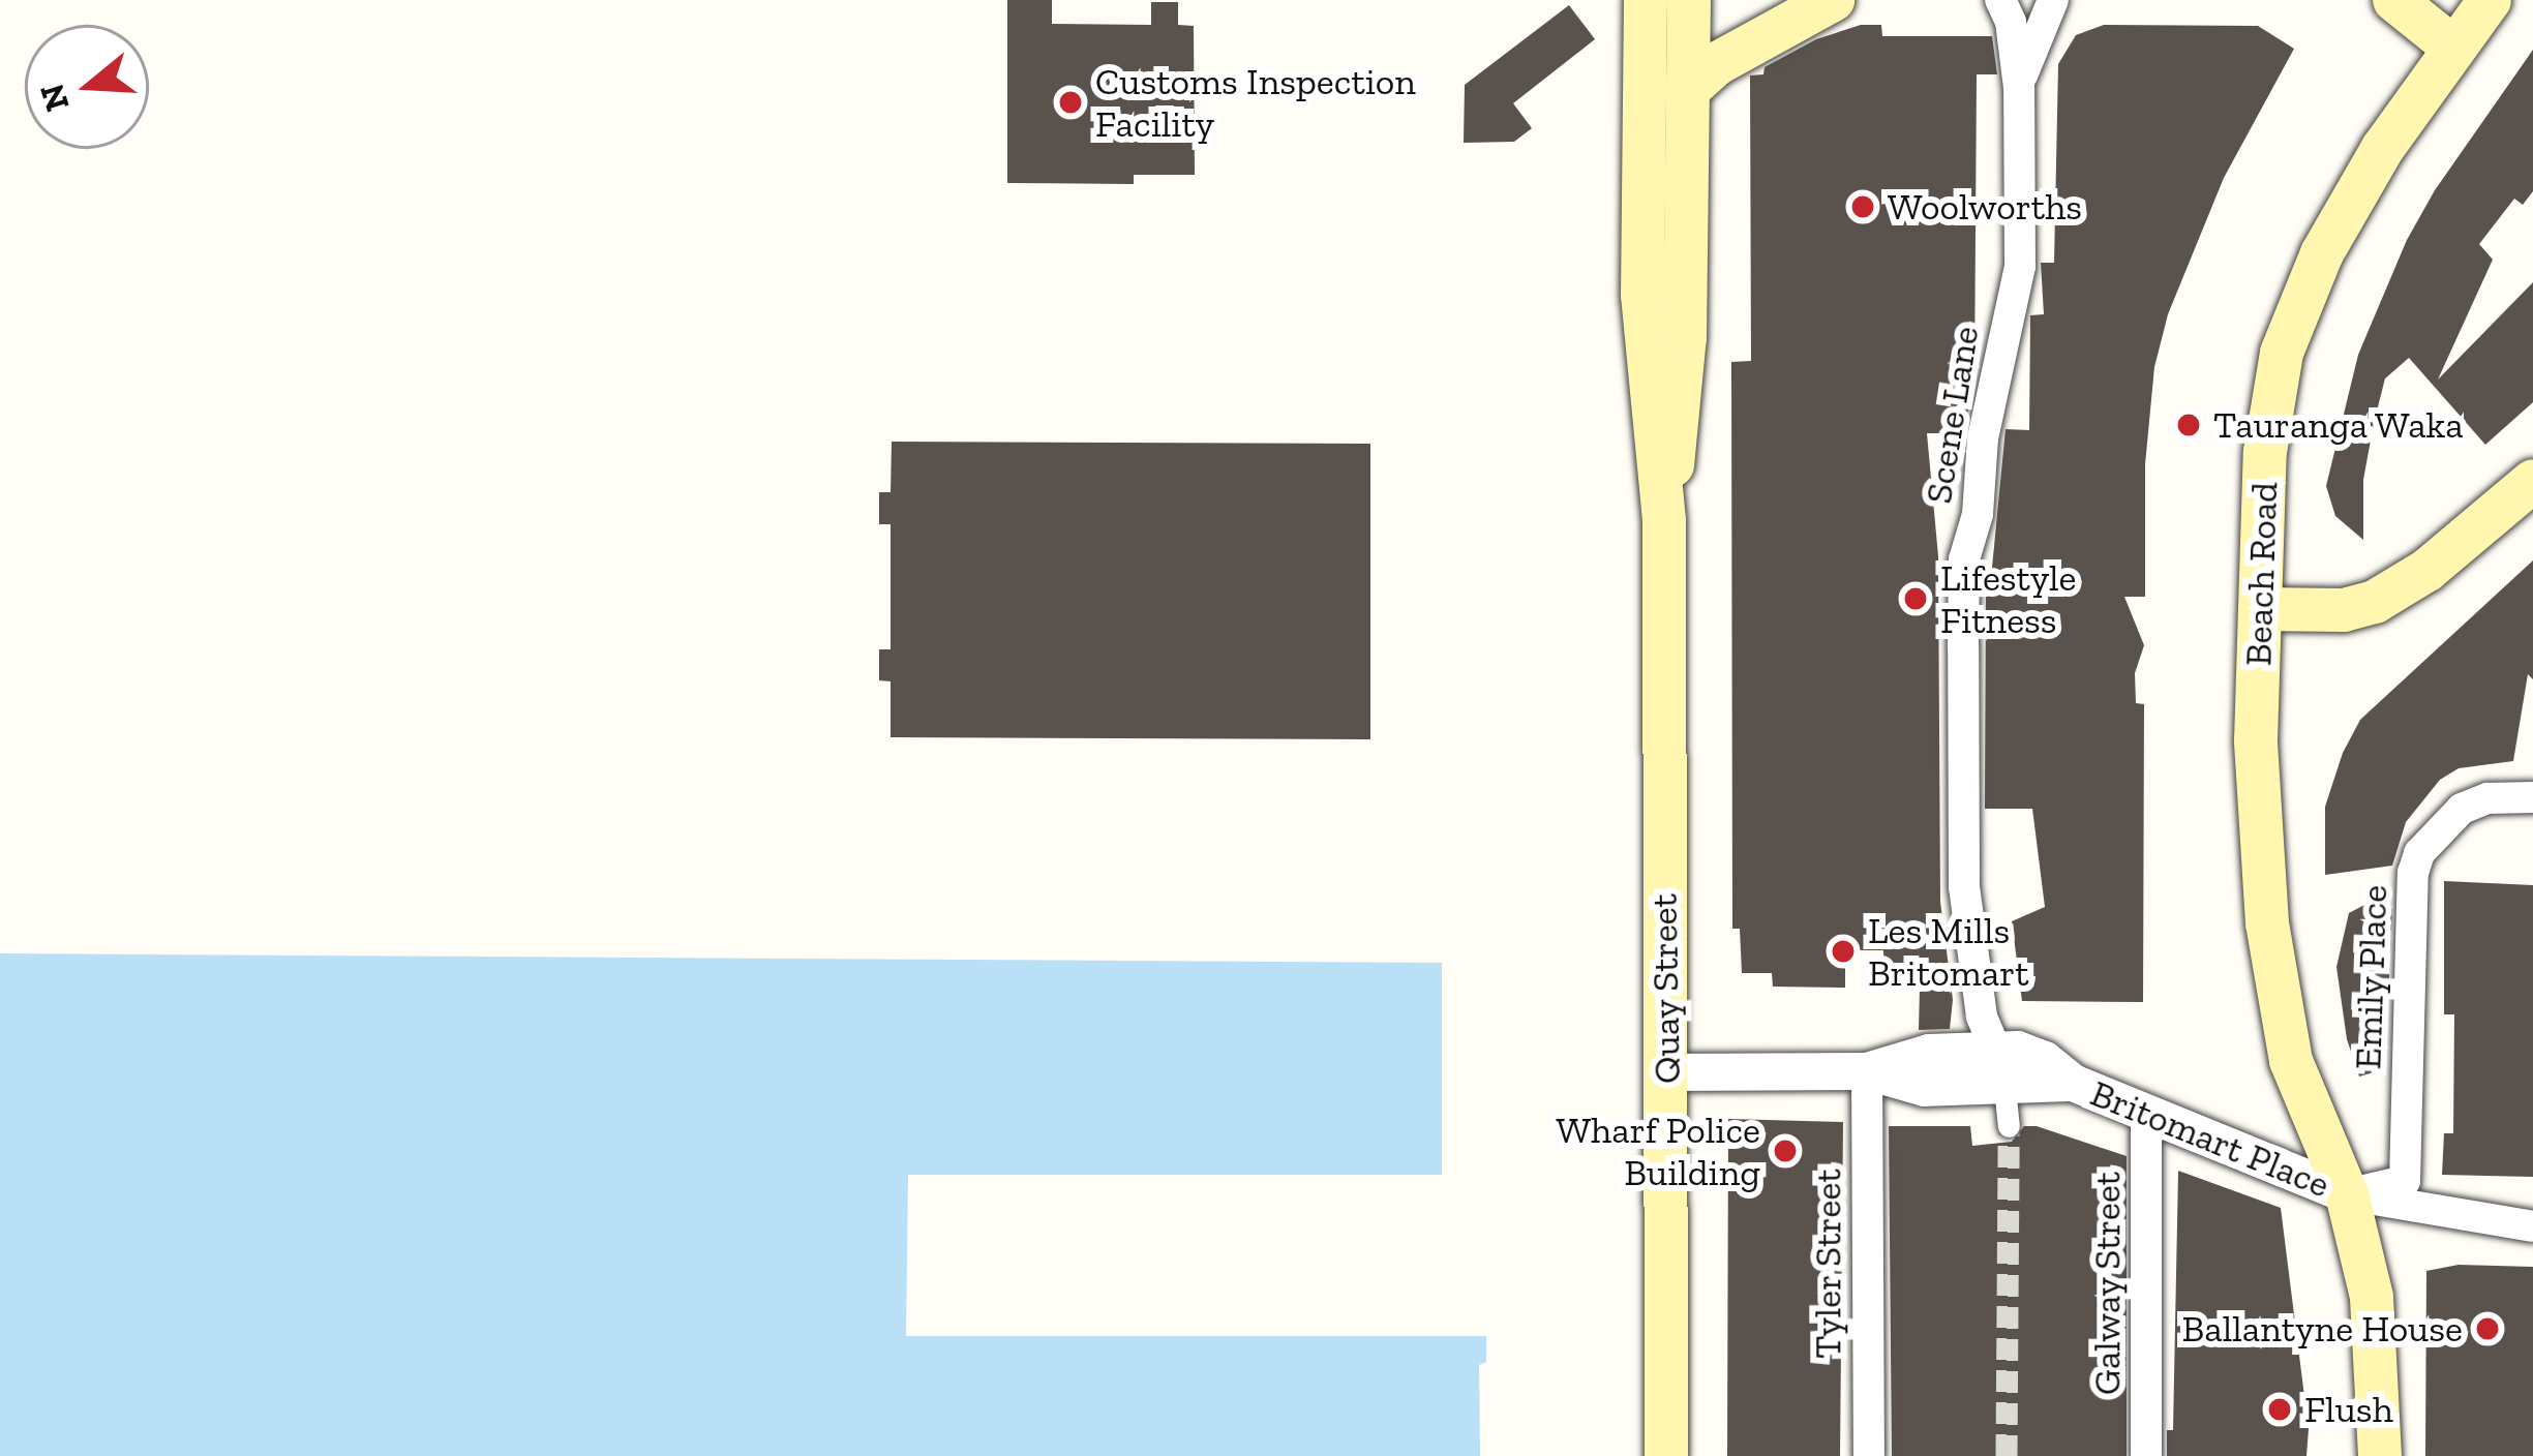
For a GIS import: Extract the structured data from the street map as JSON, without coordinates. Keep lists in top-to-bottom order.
{
  "streets": {
    "main road": ["Beach Road", "Quay Street"],
    "street": [
      "Scene Lane",
      "Emily Place",
      "Britomart Place",
      "Tyler Street",
      "Galway Street"
    ]
  },
  "crossings": [
    ["Scene Lane", "Britomart Place"],
    ["Beach Road", "Emily Place"],
    ["Beach Road", "Britomart Place"],
    ["Emily Place", "Britomart Place"],
    ["Quay Street", "Britomart Place"],
    ["Britomart Place", "Tyler Street"],
    ["Britomart Place", "Galway Street"]
  ],
  "places": [
    "Customs Inspection Facility",
    "Woolworths",
    "Tauranga Waka",
    "Lifestyle Fitness",
    "Les Mills Britomart",
    "Wharf Police Building",
    "Ballantyne House",
    "Flush"
  ],
  "north": "left"
}
